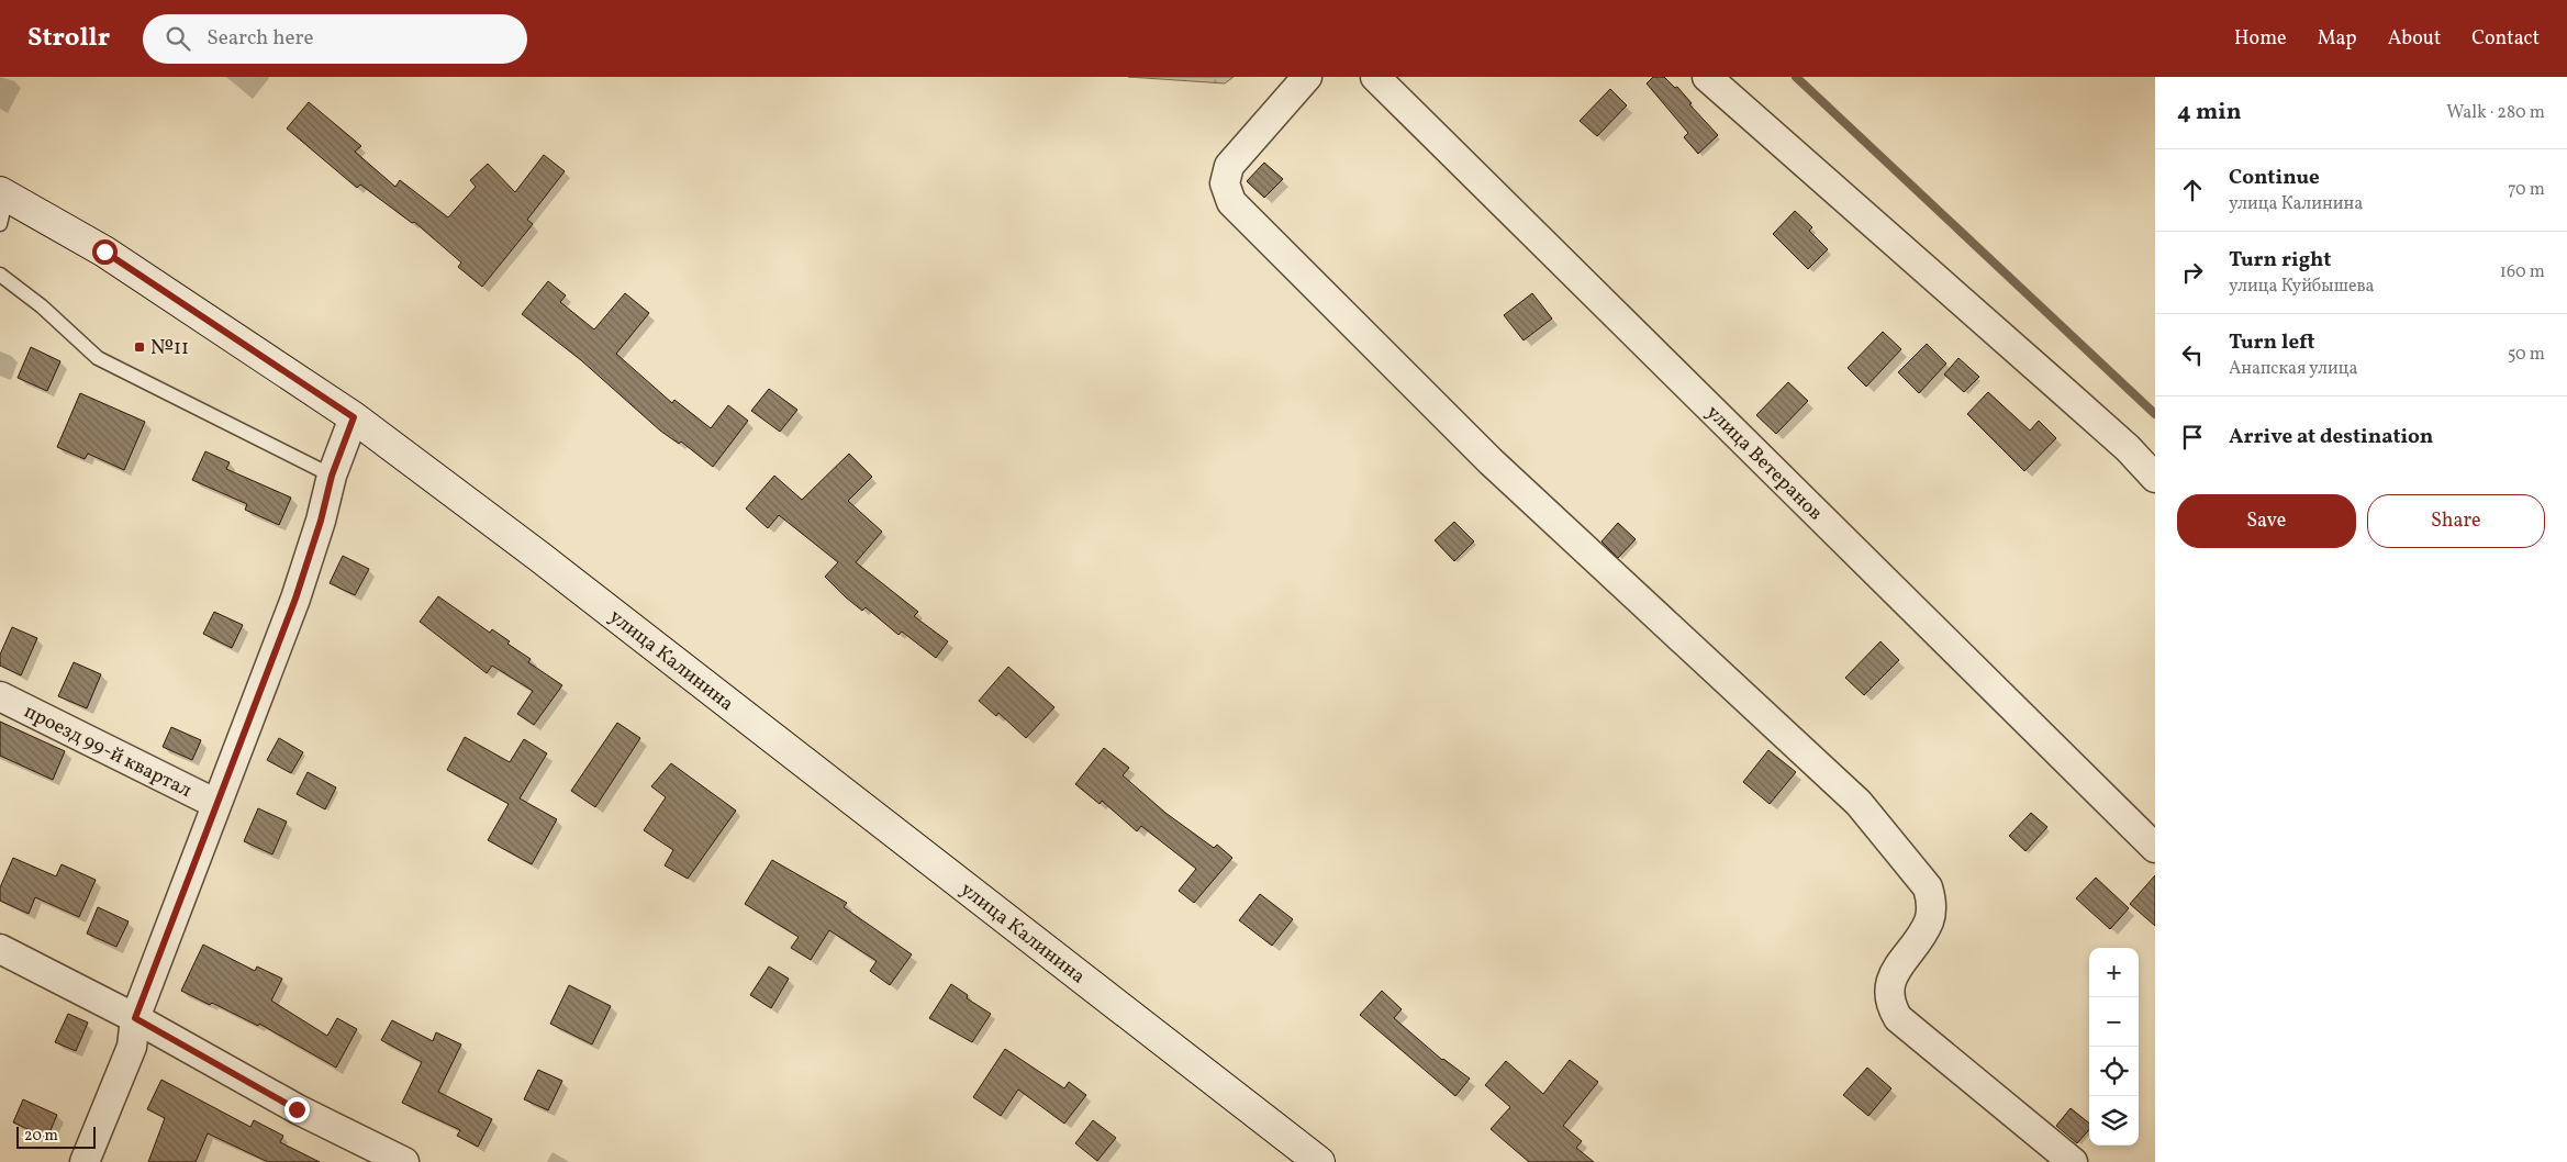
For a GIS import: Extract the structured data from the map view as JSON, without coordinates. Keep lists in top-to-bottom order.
{
  "streets": {
    "main road": ["улица Калинина"],
    "street": ["улица Ветеранов", "проезд 99-й квартал"]
  },
  "places": {
    "transit": ["№11"]
  },
  "scale_bar": "20 m",
  "page": {
    "header": "Strollr",
    "search": "Search here",
    "nav": [
      "Home",
      "Map",
      "About",
      "Contact"
    ],
    "heading": ["4 min", "Walk · 280 m"],
    "list": [
      ["Continue", "улица Калинина", "70 m"],
      ["Turn right", "улица Куйбышева", "160 m"],
      ["Turn left", "Анапская улица", "50 m"],
      "Arrive at destination"
    ],
    "buttons": ["Save", "Share"],
    "map_buttons": ["+", "−"],
    "scale": "20 m"
  }
}
